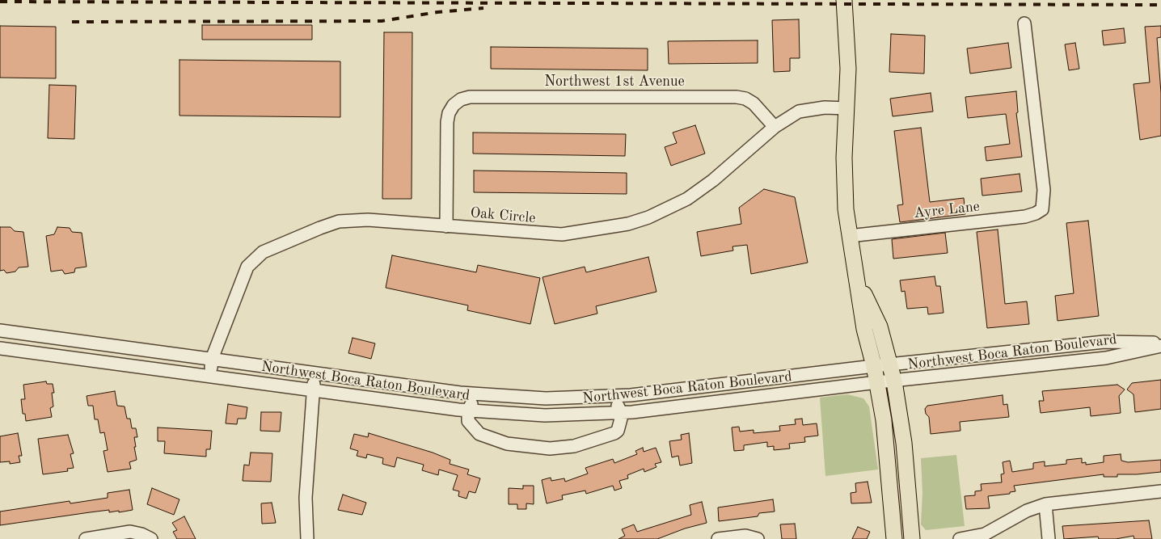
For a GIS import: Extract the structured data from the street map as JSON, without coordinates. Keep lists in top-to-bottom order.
{
  "streets": {
    "street": [
      "Northwest 1st Avenue",
      "Ayre Lane",
      "Oak Circle",
      "Northwest Boca Raton Boulevard"
    ]
  },
  "crossings": [
    ["Northwest 1st Avenue", "Oak Circle"],
    ["Oak Circle", "Northwest Boca Raton Boulevard"]
  ]
}
